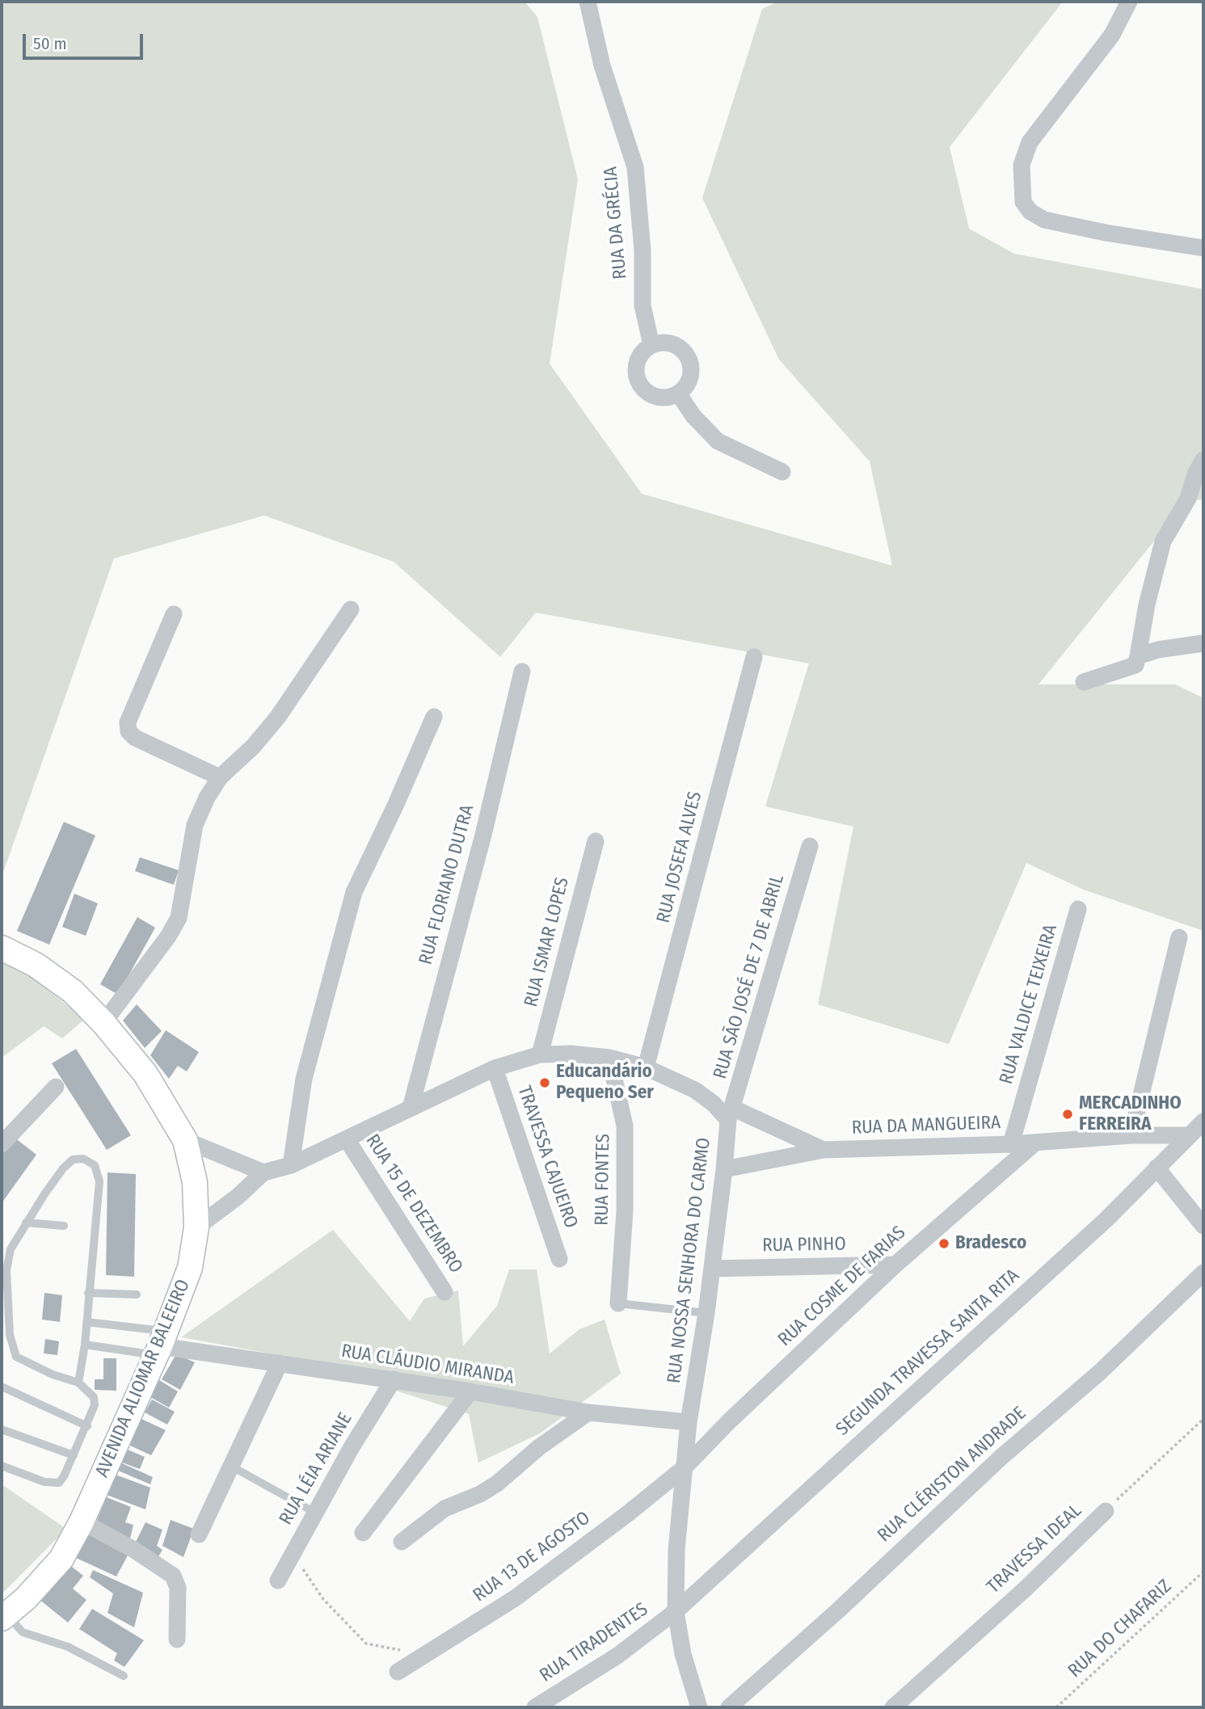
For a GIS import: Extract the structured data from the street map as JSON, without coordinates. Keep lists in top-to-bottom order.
{
  "streets": {
    "main road": ["AVENIDA ALIOMAR BALEEIRO"],
    "street": [
      "RUA DA GRÉCIA",
      "RUA JOSEFA ALVES",
      "RUA FLORIANO DUTRA",
      "RUA ISMAR LOPES",
      "RUA SÃO JOSÉ DE 7 DE ABRIL",
      "RUA VALDICE TEIXEIRA",
      "RUA DA MANGUEIRA",
      "TRAVESSA CAJUEIRO",
      "RUA FONTES",
      "RUA 15 DE DEZEMBRO",
      "RUA PINHO",
      "RUA NOSSA SENHORA DO CARMO",
      "RUA COSME DE FARIAS",
      "SEGUNDA TRAVESSA SANTA RITA",
      "RUA CLÁUDIO MIRANDA",
      "RUA LÉIA ARIANE",
      "RUA CLÉRISTON ANDRADE",
      "TRAVESSA IDEAL",
      "RUA 13 DE AGOSTO",
      "RUA TIRADENTES"
    ],
    "path": ["RUA DO CHAFARIZ"]
  },
  "crossings": [
    ["RUA JOSEFA ALVES", "RUA NOSSA SENHORA DO CARMO"],
    ["RUA FLORIANO DUTRA", "RUA NOSSA SENHORA DO CARMO"],
    ["RUA ISMAR LOPES", "RUA NOSSA SENHORA DO CARMO"],
    ["RUA SÃO JOSÉ DE 7 DE ABRIL", "RUA NOSSA SENHORA DO CARMO"],
    ["RUA VALDICE TEIXEIRA", "RUA DA MANGUEIRA"],
    ["RUA DA MANGUEIRA", "RUA NOSSA SENHORA DO CARMO"],
    ["RUA DA MANGUEIRA", "RUA COSME DE FARIAS"],
    ["RUA DA MANGUEIRA", "SEGUNDA TRAVESSA SANTA RITA"],
    ["TRAVESSA CAJUEIRO", "RUA NOSSA SENHORA DO CARMO"],
    ["RUA FONTES", "RUA NOSSA SENHORA DO CARMO"],
    ["RUA 15 DE DEZEMBRO", "RUA NOSSA SENHORA DO CARMO"],
    ["RUA PINHO", "RUA NOSSA SENHORA DO CARMO"],
    ["RUA PINHO", "RUA COSME DE FARIAS"],
    ["RUA NOSSA SENHORA DO CARMO", "RUA COSME DE FARIAS"],
    ["RUA NOSSA SENHORA DO CARMO", "SEGUNDA TRAVESSA SANTA RITA"],
    ["RUA NOSSA SENHORA DO CARMO", "RUA CLÁUDIO MIRANDA"],
    ["RUA NOSSA SENHORA DO CARMO", "AVENIDA ALIOMAR BALEEIRO"],
    ["RUA NOSSA SENHORA DO CARMO", "RUA 13 DE AGOSTO"],
    ["RUA NOSSA SENHORA DO CARMO", "RUA TIRADENTES"],
    ["RUA COSME DE FARIAS", "RUA 13 DE AGOSTO"],
    ["SEGUNDA TRAVESSA SANTA RITA", "RUA TIRADENTES"],
    ["RUA CLÁUDIO MIRANDA", "AVENIDA ALIOMAR BALEEIRO"],
    ["RUA CLÁUDIO MIRANDA", "RUA LÉIA ARIANE"]
  ],
  "places": ["Educandário Pequeno Ser", "MERCADINHO FERREIRA", "Bradesco"],
  "scale_bar": "50 m"
}
